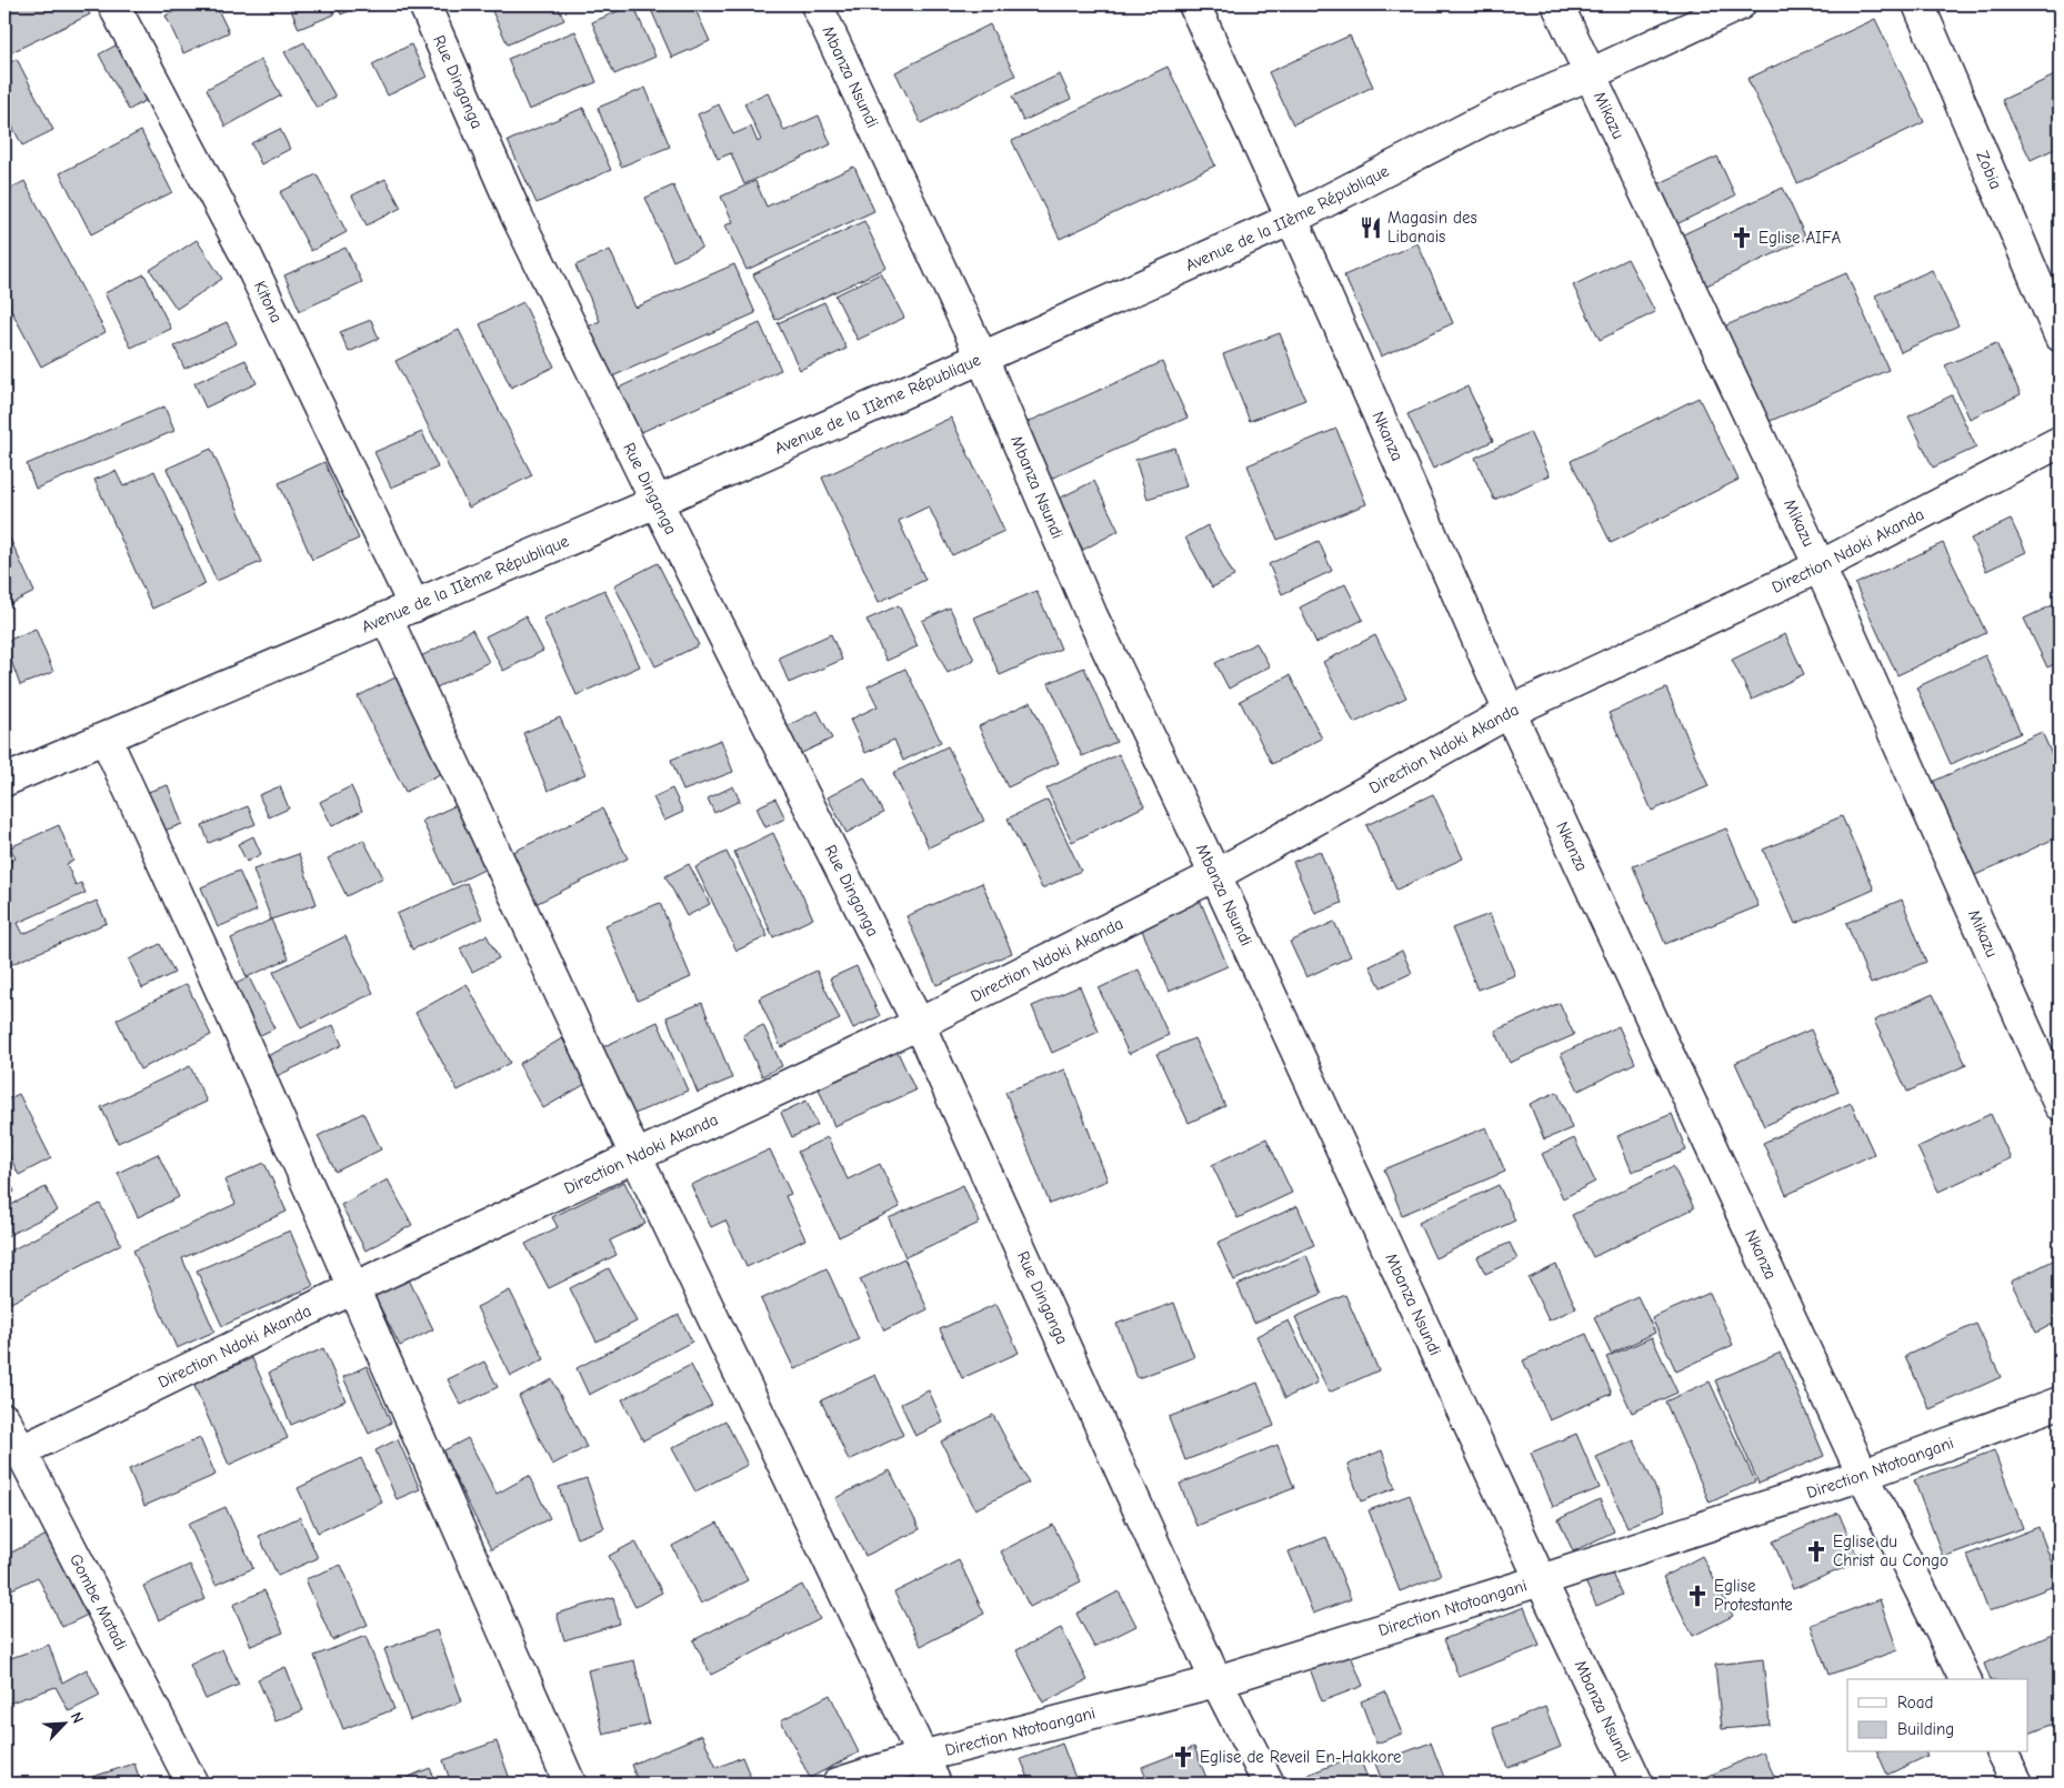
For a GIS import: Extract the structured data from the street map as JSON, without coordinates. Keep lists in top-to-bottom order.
{
  "streets": {
    "street": [
      "Mbanza Nsundi",
      "Rue Dinganga",
      "Mikazu",
      "Zobia",
      "Avenue de la IIème République",
      "Kitona",
      "Nkanza",
      "Direction Ndoki Akanda",
      "Direction Ntotoangani",
      "Gombe Matadi"
    ]
  },
  "crossings": [
    ["Mbanza Nsundi", "Avenue de la IIème République"],
    ["Mbanza Nsundi", "Direction Ndoki Akanda"],
    ["Mbanza Nsundi", "Direction Ntotoangani"],
    ["Rue Dinganga", "Avenue de la IIème République"],
    ["Rue Dinganga", "Direction Ndoki Akanda"],
    ["Rue Dinganga", "Direction Ntotoangani"],
    ["Mikazu", "Avenue de la IIème République"],
    ["Mikazu", "Direction Ndoki Akanda"],
    ["Avenue de la IIème République", "Kitona"],
    ["Avenue de la IIème République", "Nkanza"],
    ["Nkanza", "Direction Ndoki Akanda"],
    ["Nkanza", "Direction Ntotoangani"],
    ["Direction Ndoki Akanda", "Gombe Matadi"]
  ],
  "places": {
    "restaurant": ["Magasin des Libanais"],
    "church": [
      "Eglise AIFA",
      "Eglise du Christ au Congo",
      "Eglise Protestante",
      "Eglise de Reveil En-Hakkore"
    ]
  },
  "legend": ["Road", "Building"],
  "north": "top right"
}
